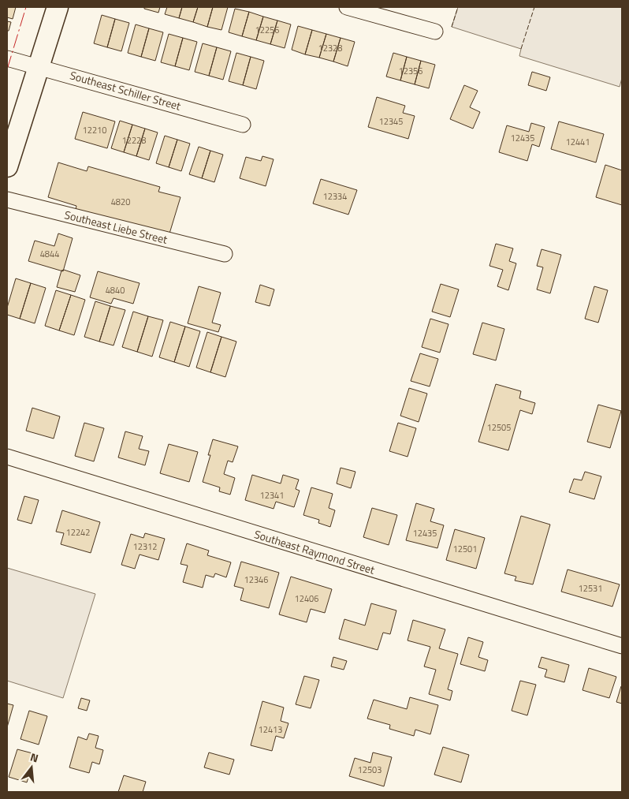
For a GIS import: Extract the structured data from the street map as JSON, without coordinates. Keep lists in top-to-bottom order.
{
  "streets": {
    "street": ["Southeast Schiller Street", "Southeast Liebe Street", "Southeast Raymond Street"]
  },
  "house_numbers": [
    "12256",
    "12328",
    "12356",
    "12345",
    "12210",
    "12435",
    "12228",
    "12441",
    "12334",
    "4820",
    "4844",
    "4840",
    "12505",
    "12341",
    "12242",
    "12435",
    "12312",
    "12501",
    "12346",
    "12531",
    "12406",
    "12413",
    "12503"
  ],
  "north": "top"
}
